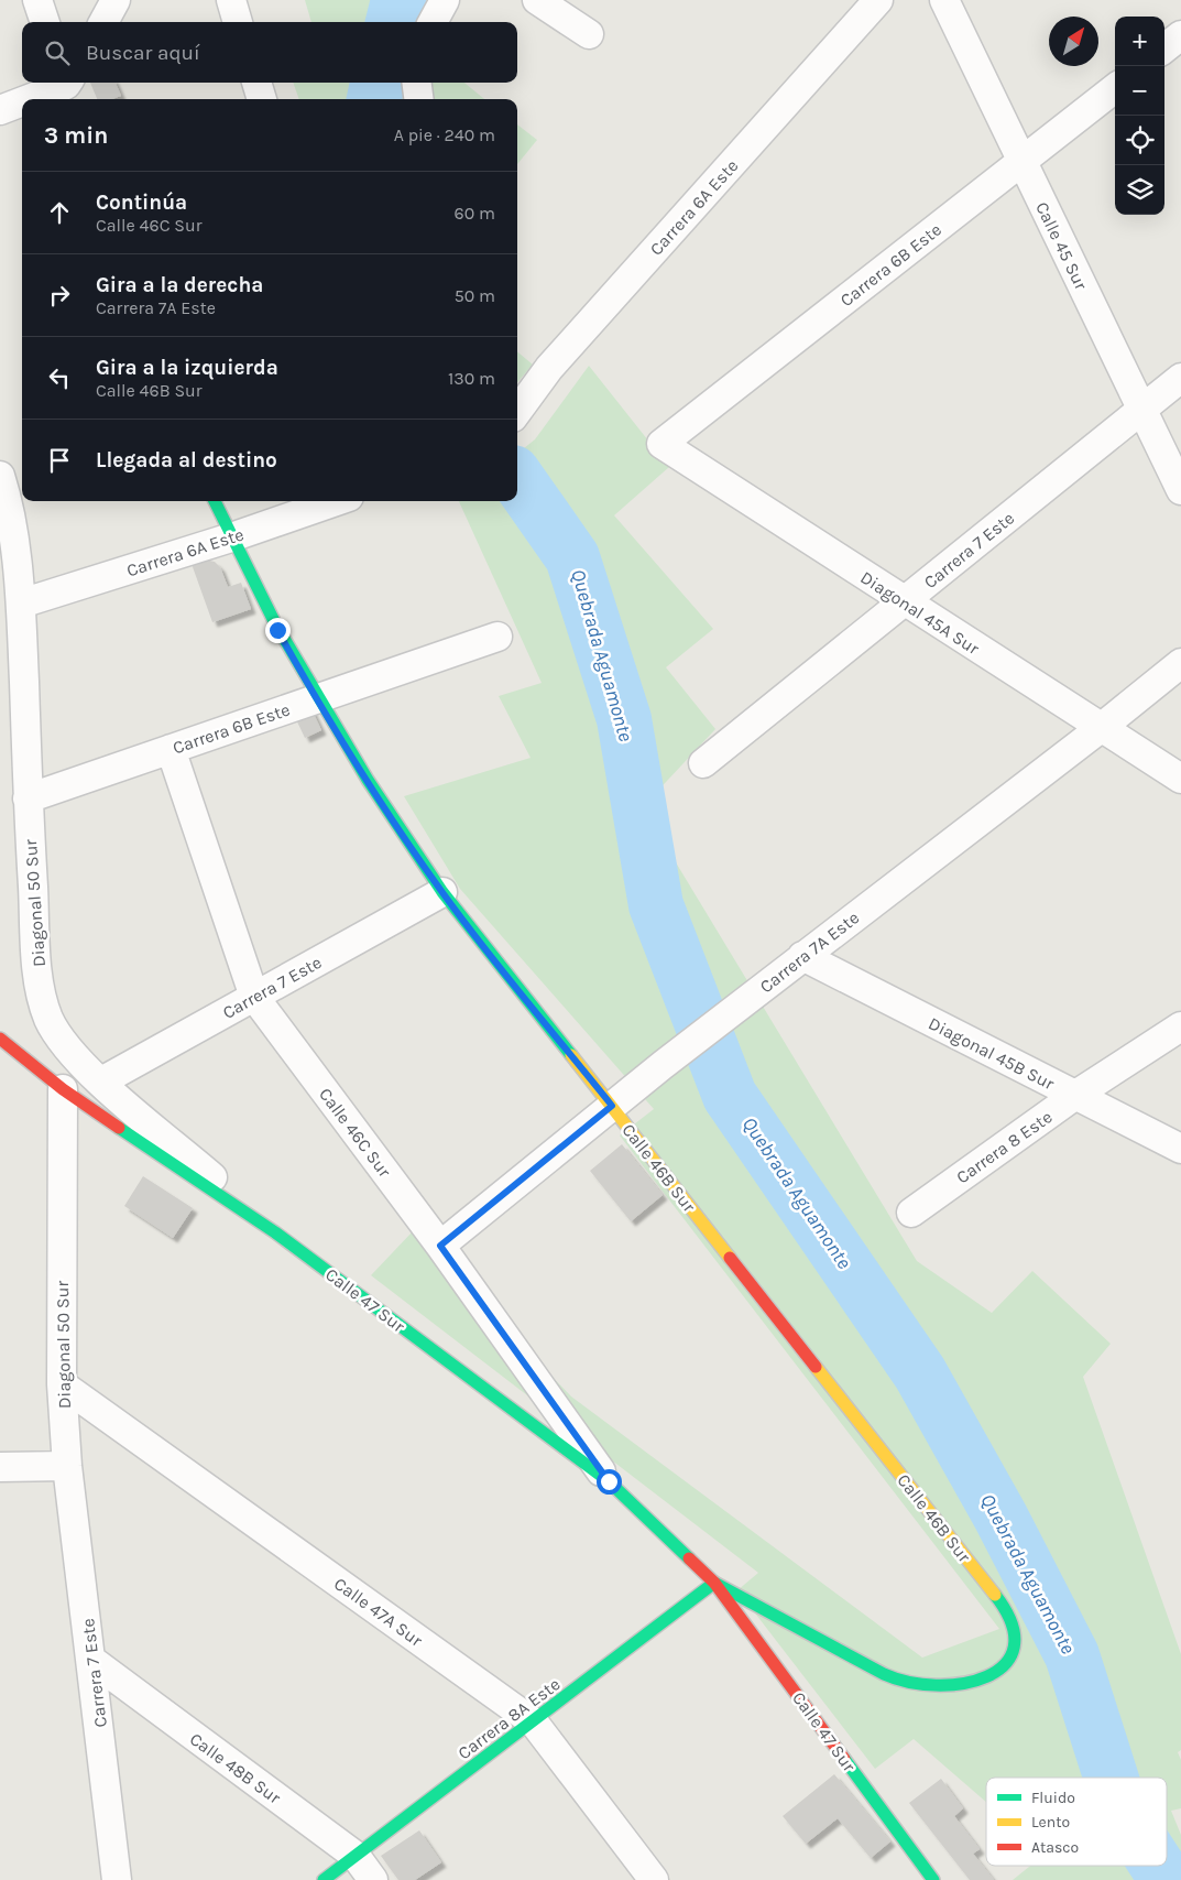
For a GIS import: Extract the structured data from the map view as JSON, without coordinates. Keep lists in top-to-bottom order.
{
  "streets": {
    "street": [
      "Carrera 6A Este",
      "Calle 45 Sur",
      "Carrera 6B Este",
      "Carrera 7 Este",
      "Diagonal 45A Sur",
      "Diagonal 50 Sur",
      "Carrera 7A Este",
      "Diagonal 45B Sur",
      "Calle 46C Sur",
      "Carrera 8 Este",
      "Calle 46B Sur",
      "Calle 47 Sur",
      "Calle 47A Sur",
      "Carrera 8A Este",
      "Calle 48B Sur"
    ]
  },
  "crossings": [
    ["Carrera 6A Este", "Diagonal 50 Sur"],
    ["Carrera 6A Este", "Calle 46B Sur"],
    ["Calle 45 Sur", "Carrera 6B Este"],
    ["Calle 45 Sur", "Carrera 7 Este"],
    ["Carrera 6B Este", "Diagonal 45A Sur"],
    ["Carrera 6B Este", "Diagonal 50 Sur"],
    ["Carrera 6B Este", "Calle 46C Sur"],
    ["Carrera 6B Este", "Calle 46B Sur"],
    ["Carrera 7 Este", "Diagonal 45A Sur"],
    ["Carrera 7 Este", "Diagonal 50 Sur"],
    ["Carrera 7 Este", "Calle 46C Sur"],
    ["Carrera 7 Este", "Calle 46B Sur"],
    ["Carrera 7 Este", "Calle 48B Sur"],
    ["Diagonal 45A Sur", "Carrera 7A Este"],
    ["Diagonal 50 Sur", "Calle 47 Sur"],
    ["Diagonal 50 Sur", "Calle 47A Sur"],
    ["Carrera 7A Este", "Diagonal 45B Sur"],
    ["Carrera 7A Este", "Calle 46C Sur"],
    ["Carrera 7A Este", "Calle 46B Sur"],
    ["Diagonal 45B Sur", "Carrera 8 Este"],
    ["Calle 46C Sur", "Calle 47 Sur"],
    ["Calle 46B Sur", "Calle 47 Sur"],
    ["Calle 47 Sur", "Carrera 8A Este"],
    ["Calle 47A Sur", "Carrera 8A Este"],
    ["Carrera 8A Este", "Calle 48B Sur"]
  ],
  "water": ["Quebrada Aguamonte"],
  "legend": ["Fluido", "Lento", "Atasco"],
  "north": "top right",
  "page": {
    "map_buttons": ["+", "−"],
    "search": "Buscar aquí",
    "heading": ["3 min", "A pie · 240 m"],
    "list": [
      ["Continúa", "Calle 46C Sur", "60 m"],
      ["Gira a la derecha", "Carrera 7A Este", "50 m"],
      ["Gira a la izquierda", "Calle 46B Sur", "130 m"],
      "Llegada al destino"
    ]
  }
}
